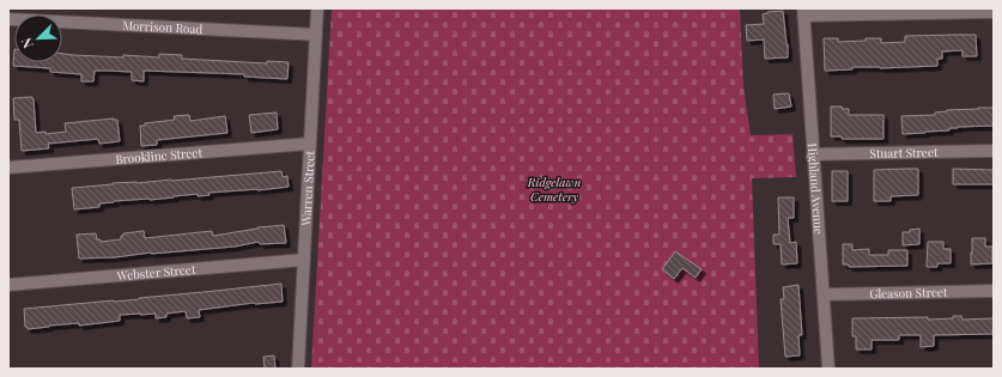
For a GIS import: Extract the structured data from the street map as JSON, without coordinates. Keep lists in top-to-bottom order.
{
  "streets": {
    "street": [
      "Morrison Road",
      "Stuart Street",
      "Brookline Street",
      "Warren Street",
      "Highland Avenue",
      "Webster Street",
      "Gleason Street"
    ]
  },
  "crossings": [
    ["Morrison Road", "Warren Street"],
    ["Stuart Street", "Highland Avenue"],
    ["Brookline Street", "Warren Street"],
    ["Warren Street", "Webster Street"],
    ["Highland Avenue", "Gleason Street"]
  ],
  "parks": ["Ridgelawn Cemetery"],
  "north": "bottom left"
}
